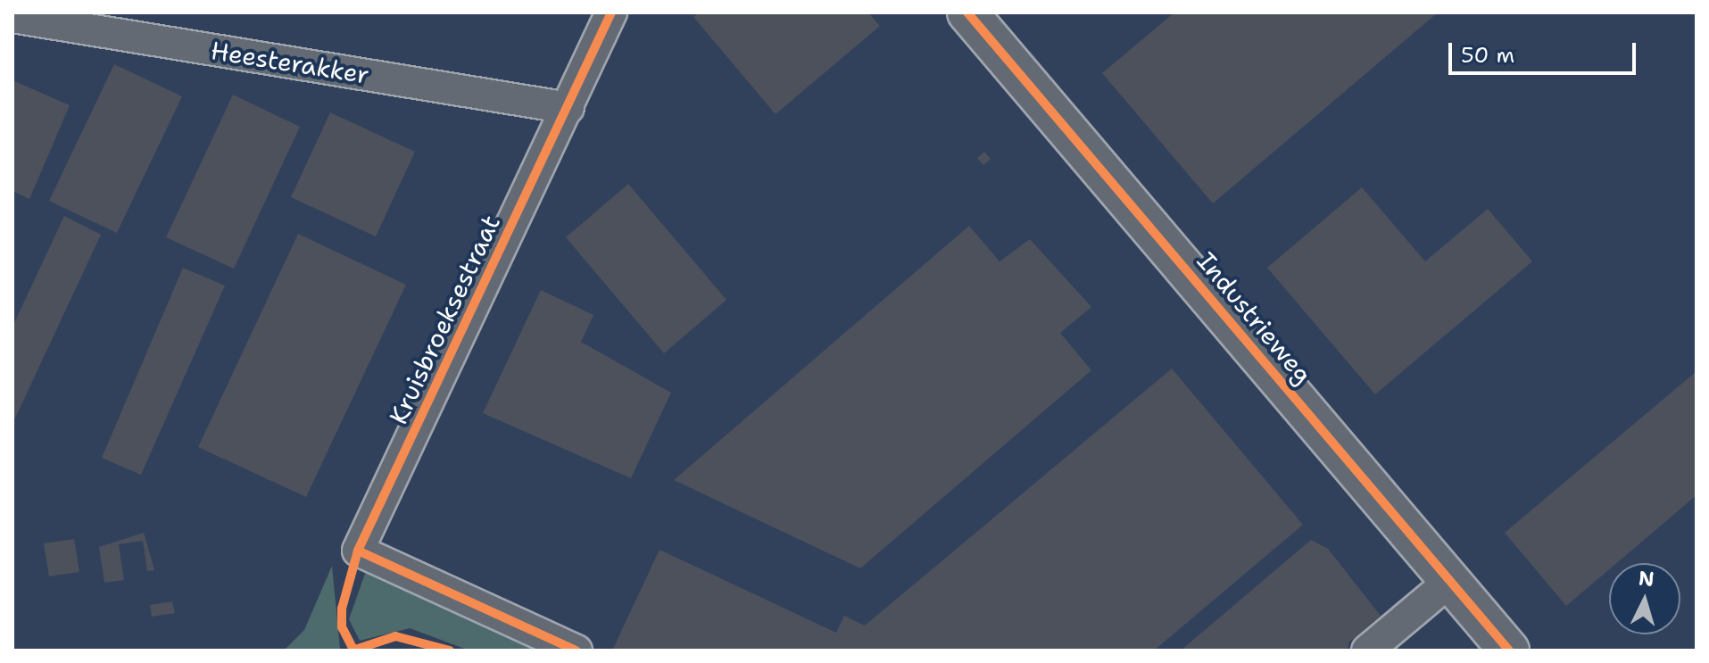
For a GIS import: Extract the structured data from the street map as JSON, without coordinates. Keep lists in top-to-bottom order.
{
  "streets": {
    "main road": ["Industrieweg"],
    "street": ["Heesterakker", "Kruisbroeksestraat"]
  },
  "crossings": [
    ["Heesterakker", "Kruisbroeksestraat"]
  ],
  "scale_bar": "50 m",
  "north": "top"
}
